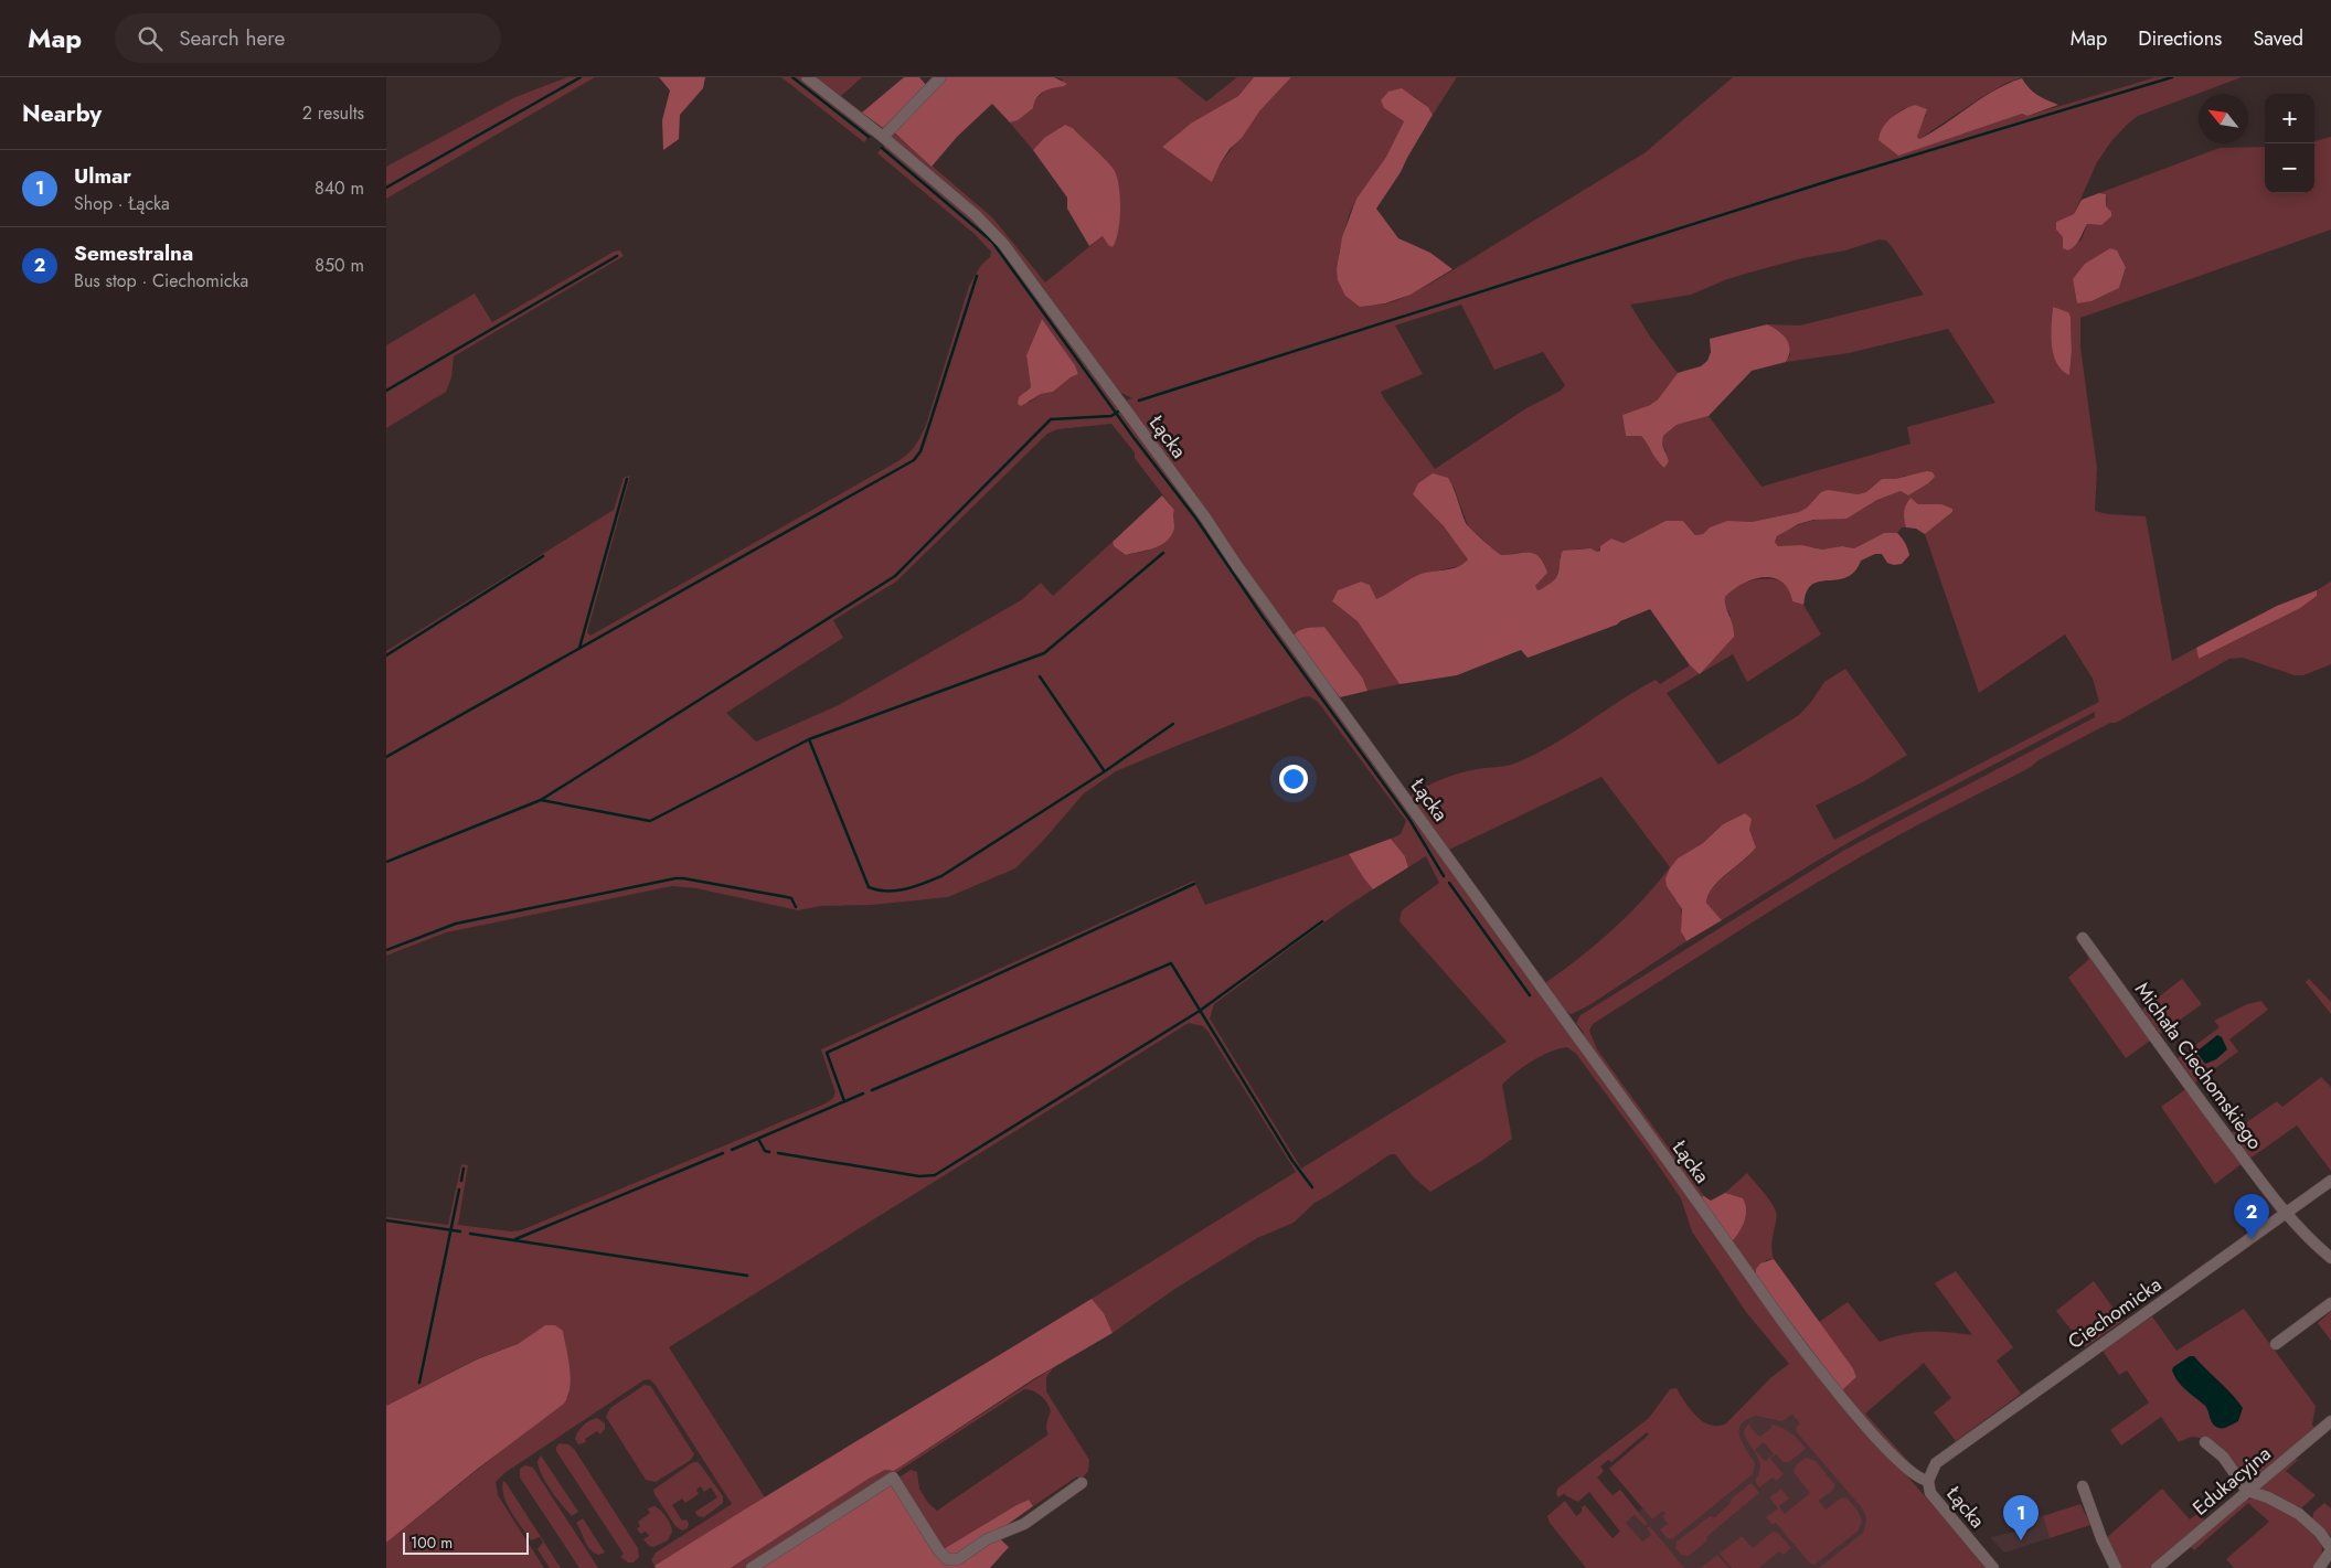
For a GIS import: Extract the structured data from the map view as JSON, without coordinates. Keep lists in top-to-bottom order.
{
  "streets": {
    "street": [
      "Łącka",
      "Michała Ciechomskiego",
      "Ciechomicka",
      "Edukacyjna"
    ]
  },
  "crossings": [
    ["Łącka", "Ciechomicka"],
    ["Michała Ciechomskiego", "Ciechomicka"]
  ],
  "scale_bar": "100 m",
  "north": "top left",
  "page": {
    "header": "Map",
    "search": "Search here",
    "nav": ["Map", "Directions", "Saved"],
    "heading": ["Nearby", "2 results"],
    "map_buttons": ["+", "−"],
    "list": [
      {
        "mark": "1",
        "name": "Ulmar",
        "note": "Shop · Łącka",
        "value": "840 m"
      },
      {
        "mark": "2",
        "name": "Semestralna",
        "note": "Bus stop · Ciechomicka",
        "value": "850 m"
      }
    ],
    "pins": ["2", "1"],
    "scale": "100 m"
  }
}
